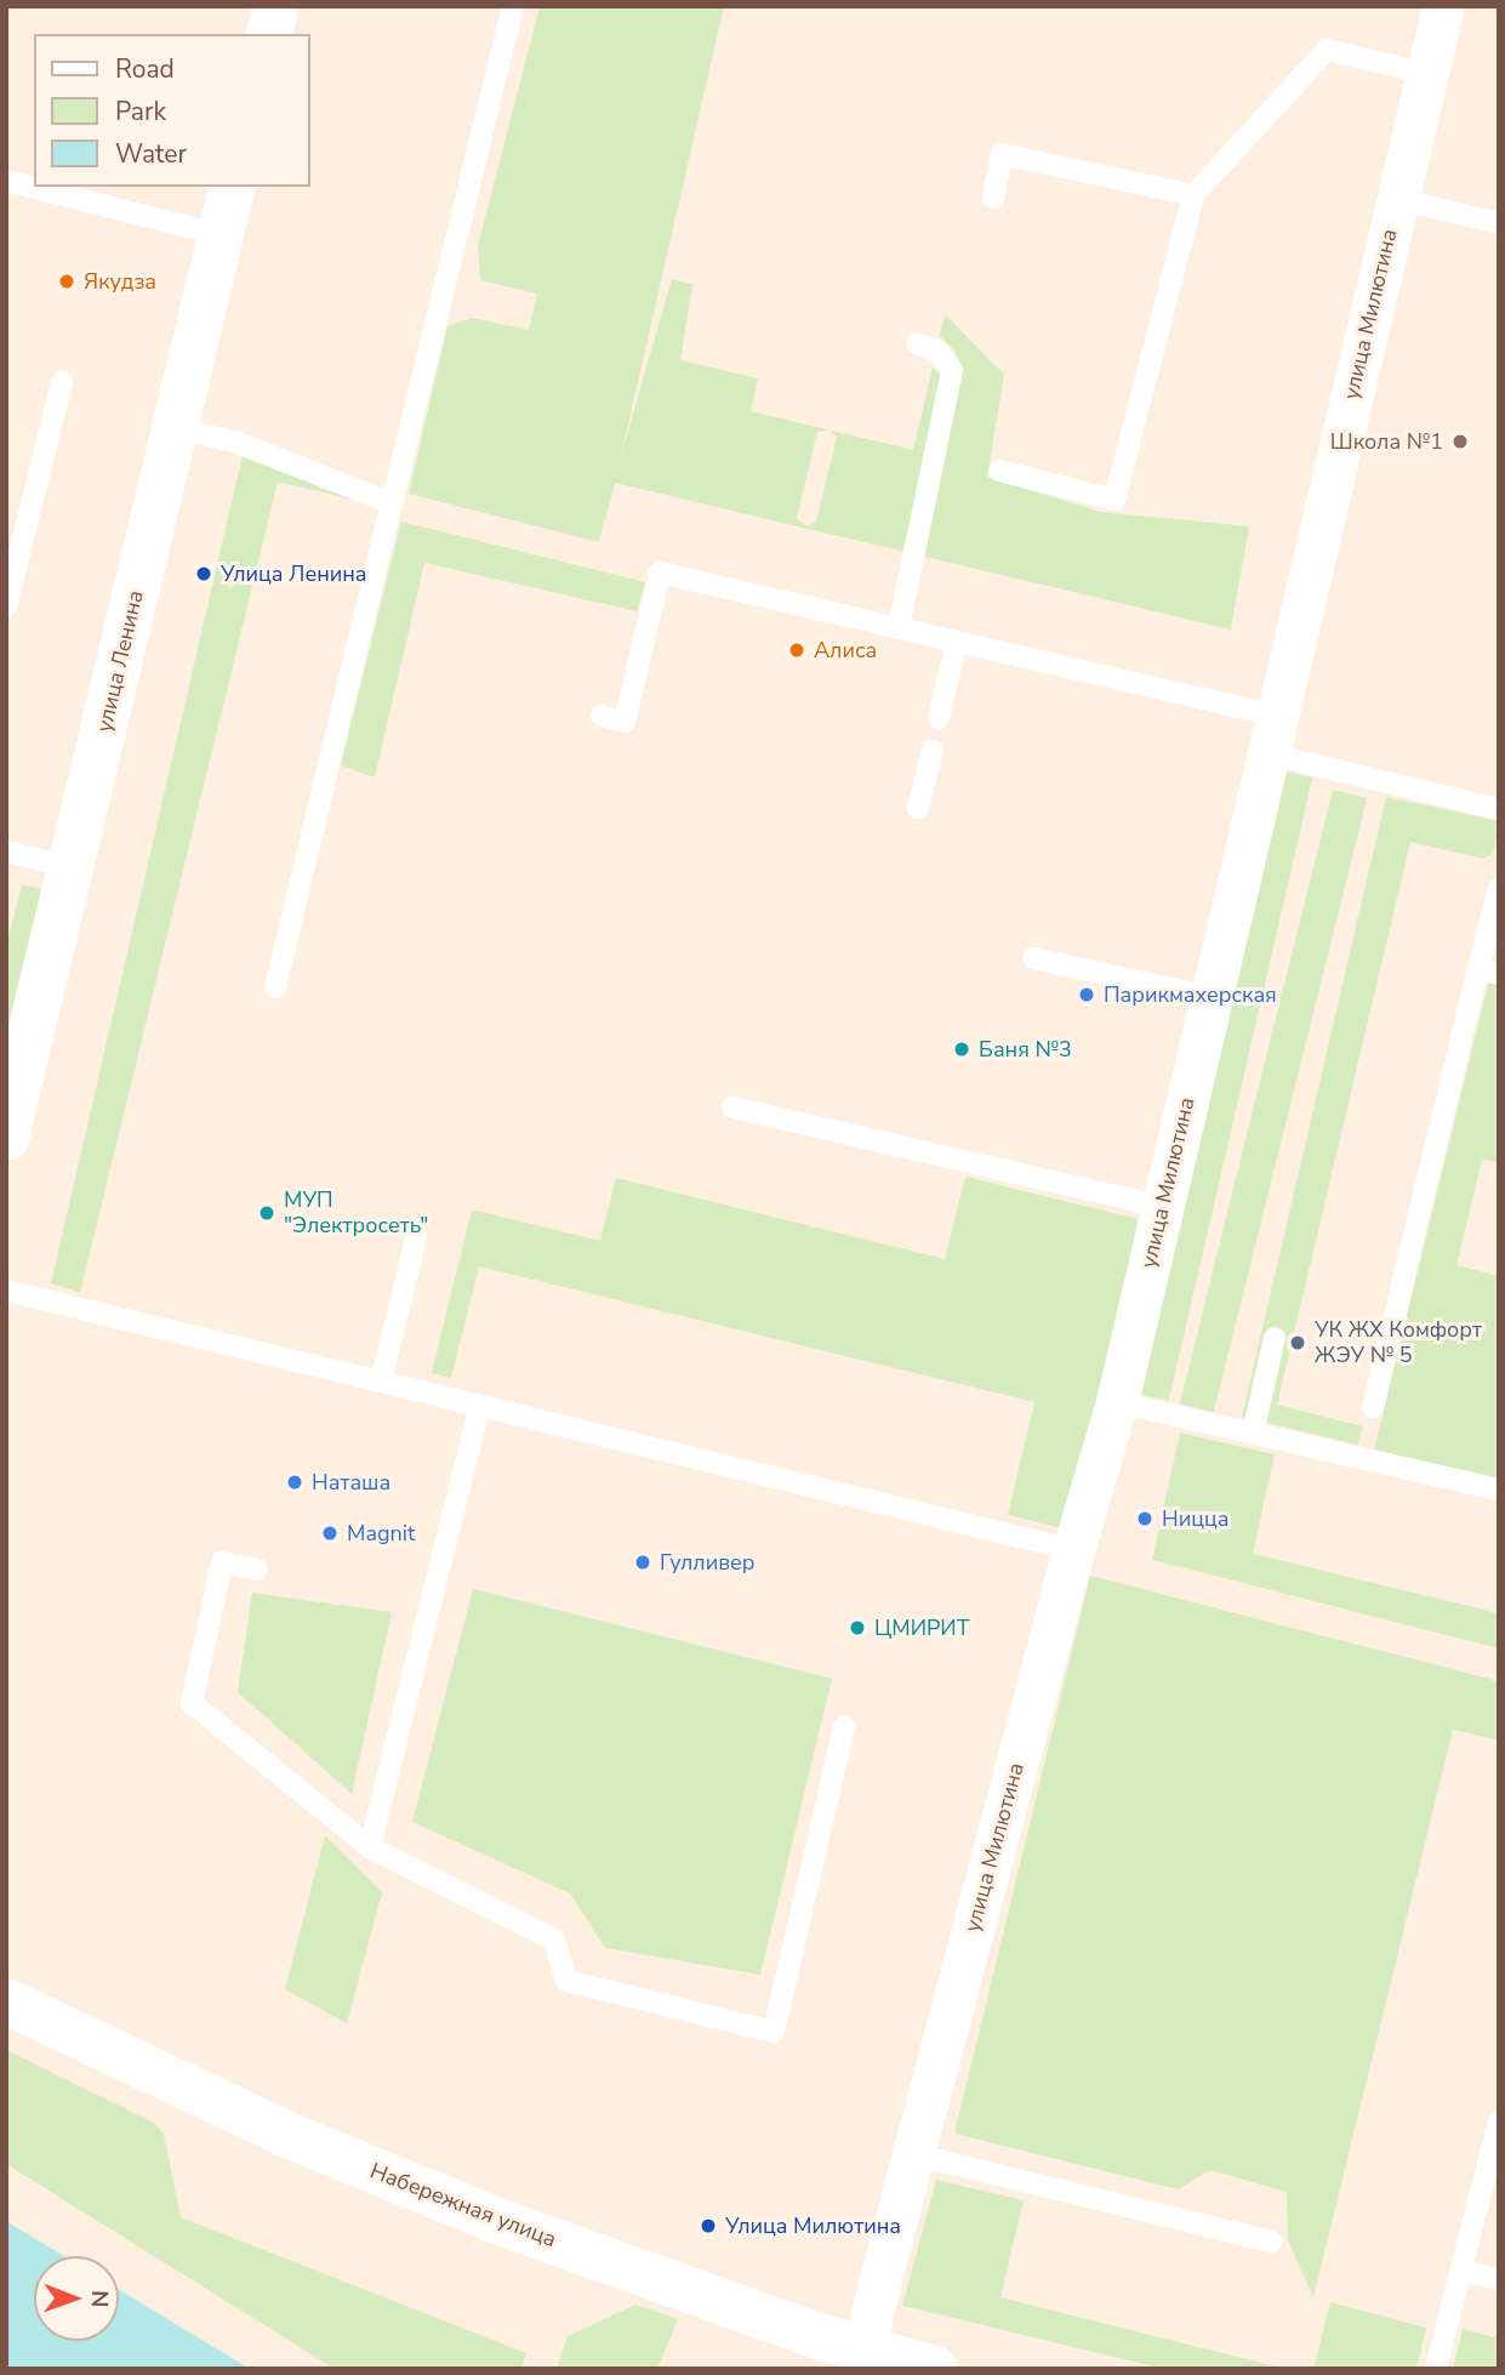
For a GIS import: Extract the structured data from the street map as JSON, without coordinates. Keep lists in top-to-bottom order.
{
  "streets": {
    "main road": ["улица Ленина", "Набережная улица"],
    "street": ["улица Милютина"]
  },
  "crossings": [
    ["улица Милютина", "Набережная улица"]
  ],
  "places": [
    "Якудза",
    "Школа №1",
    "Улица Ленина",
    "Алиса",
    "Парикмахерская",
    "Баня №3",
    "МУП \"Электросеть\"",
    "УК ЖХ Комфорт ЖЭУ № 5",
    "Наташа",
    "Ницца",
    "Magnit",
    "Гулливер",
    "ЦМИРИТ",
    "Улица Милютина"
  ],
  "legend": ["Road", "Park", "Water"],
  "north": "right"
}
